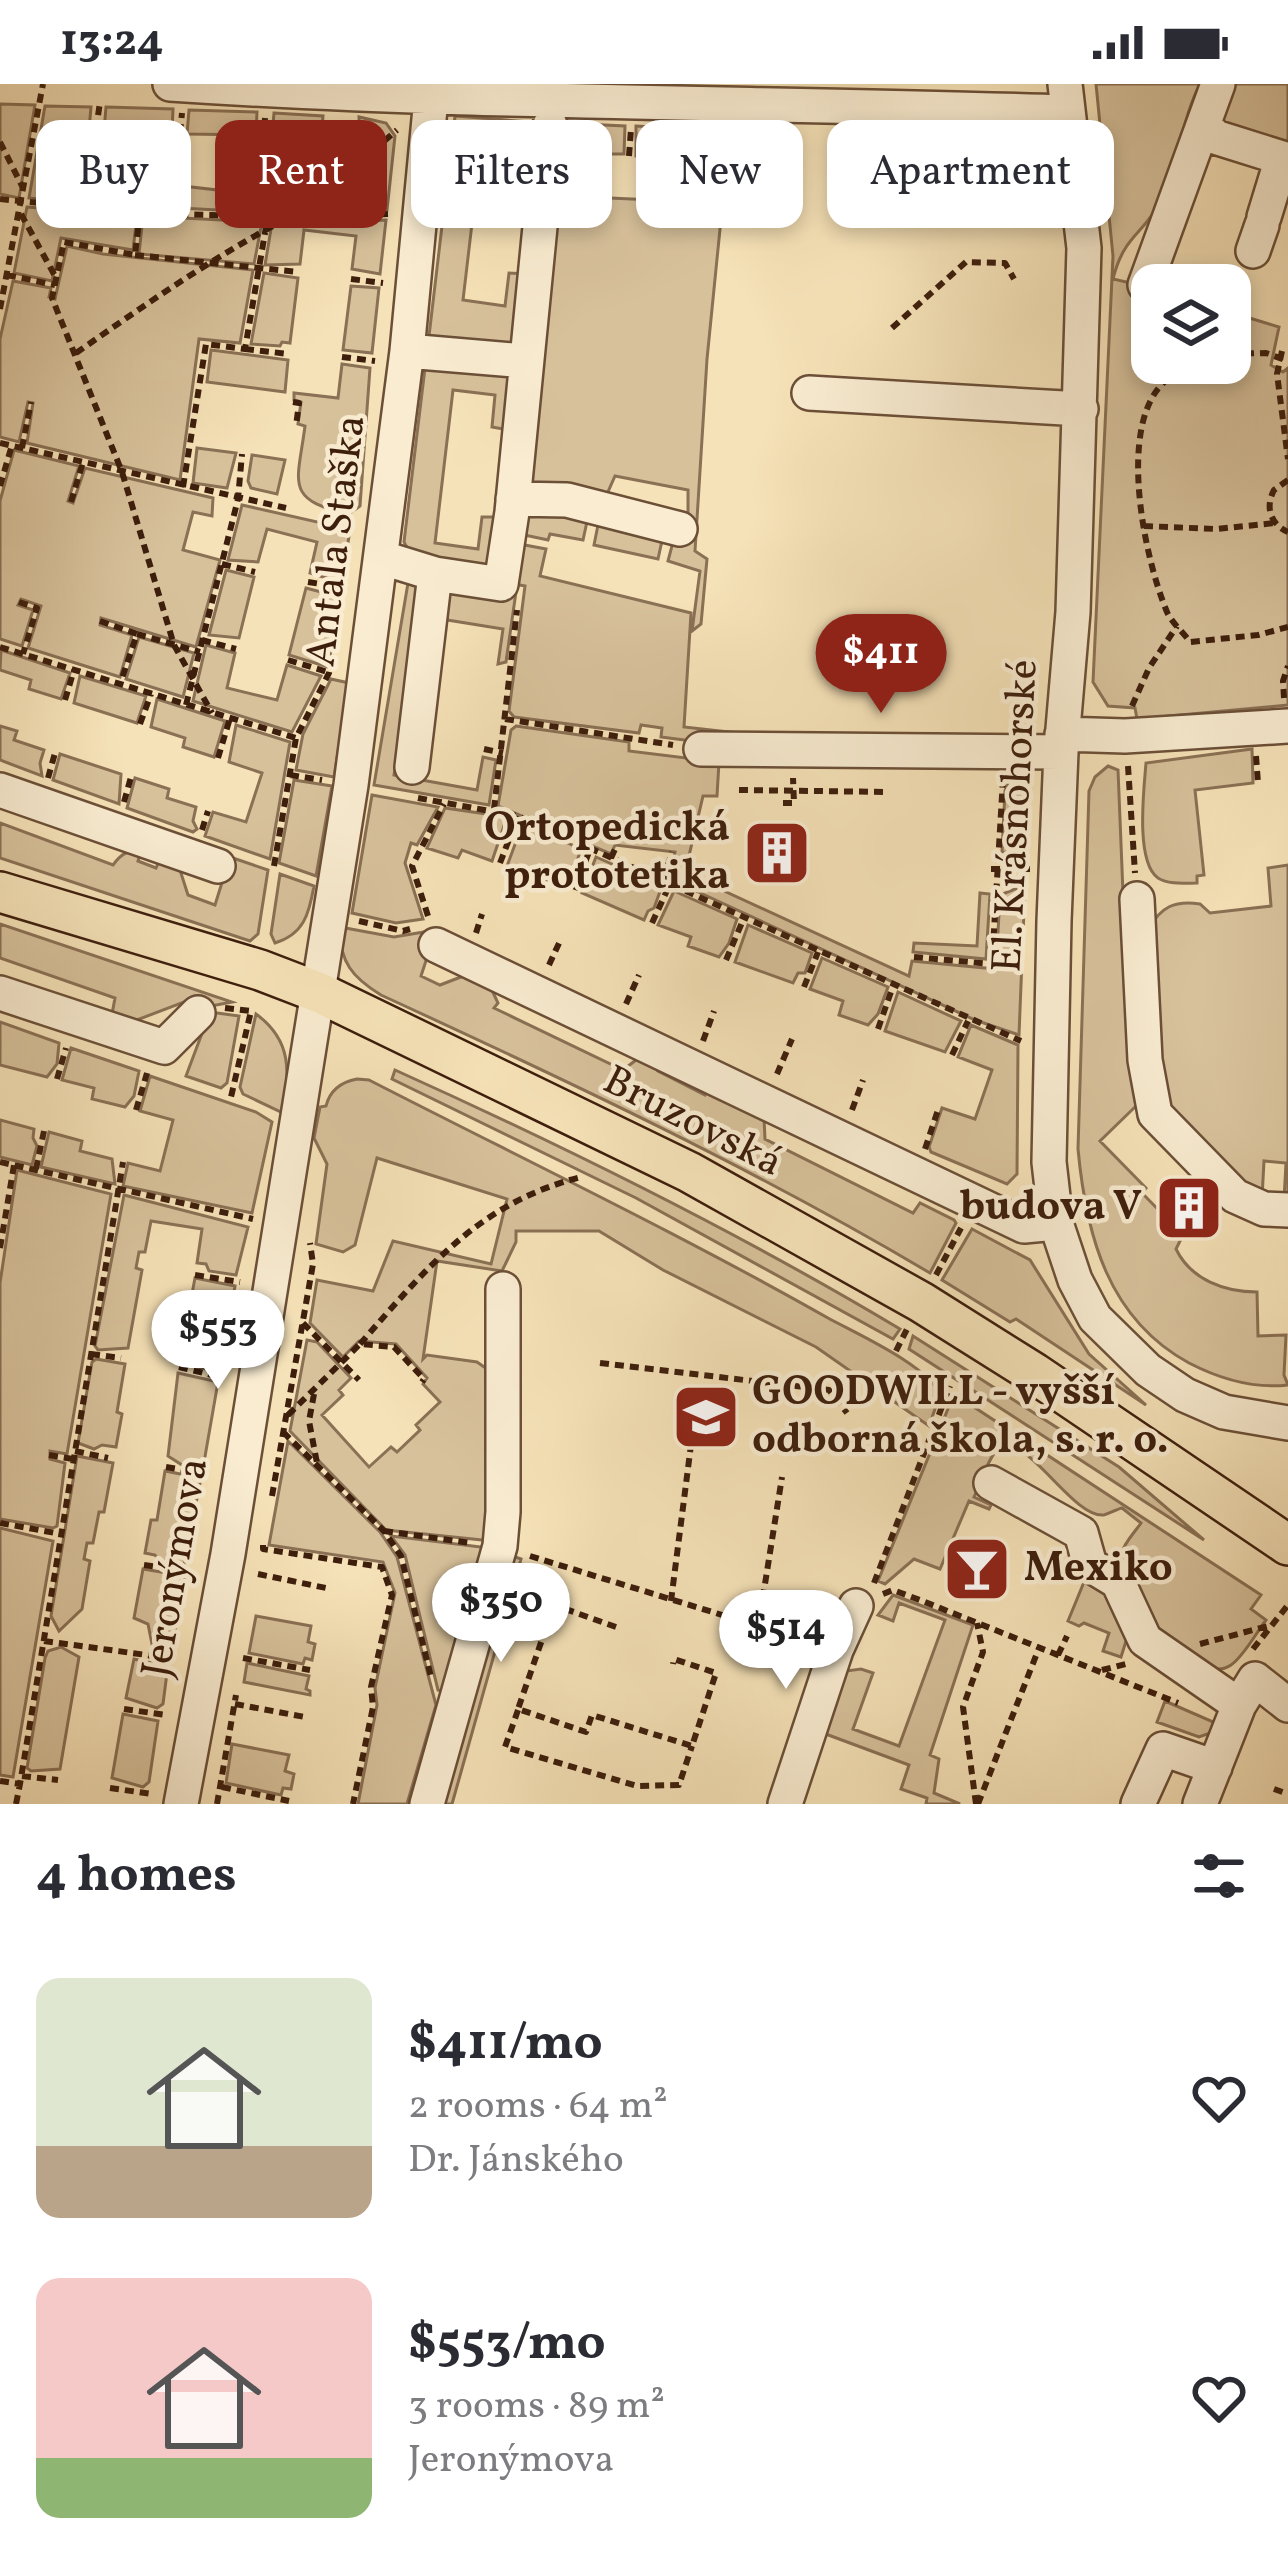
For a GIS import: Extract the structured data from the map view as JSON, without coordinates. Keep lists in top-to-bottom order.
{
  "streets": {
    "main road": ["Bruzovská"],
    "street": ["Antala Staška", "El. Krásnohorské", "Jeronýmova"]
  },
  "crossings": [
    ["Antala Staška", "Bruzovská"],
    ["Antala Staška", "Jeronýmova"],
    ["Bruzovská", "Jeronýmova"]
  ],
  "places": {
    "building": ["Ortopedická prototetika", "budova V"],
    "school or university": ["GOODWILL - vyšší odborná škola, s. r. o."],
    "bar": ["Mexiko"]
  },
  "page": {
    "status": "13:24",
    "chip": [
      "Buy",
      "Rent",
      "Filters",
      "New",
      "Apartment"
    ],
    "price": [
      "$411",
      "$553",
      "$350",
      "$514"
    ],
    "heading": "4 homes",
    "list": [
      {
        "name": "$411/mo",
        "note": "2 rooms · 64 m² · Dr. Jánského"
      },
      {
        "name": "$553/mo",
        "note": "3 rooms · 89 m² · Jeronýmova"
      }
    ]
  }
}
